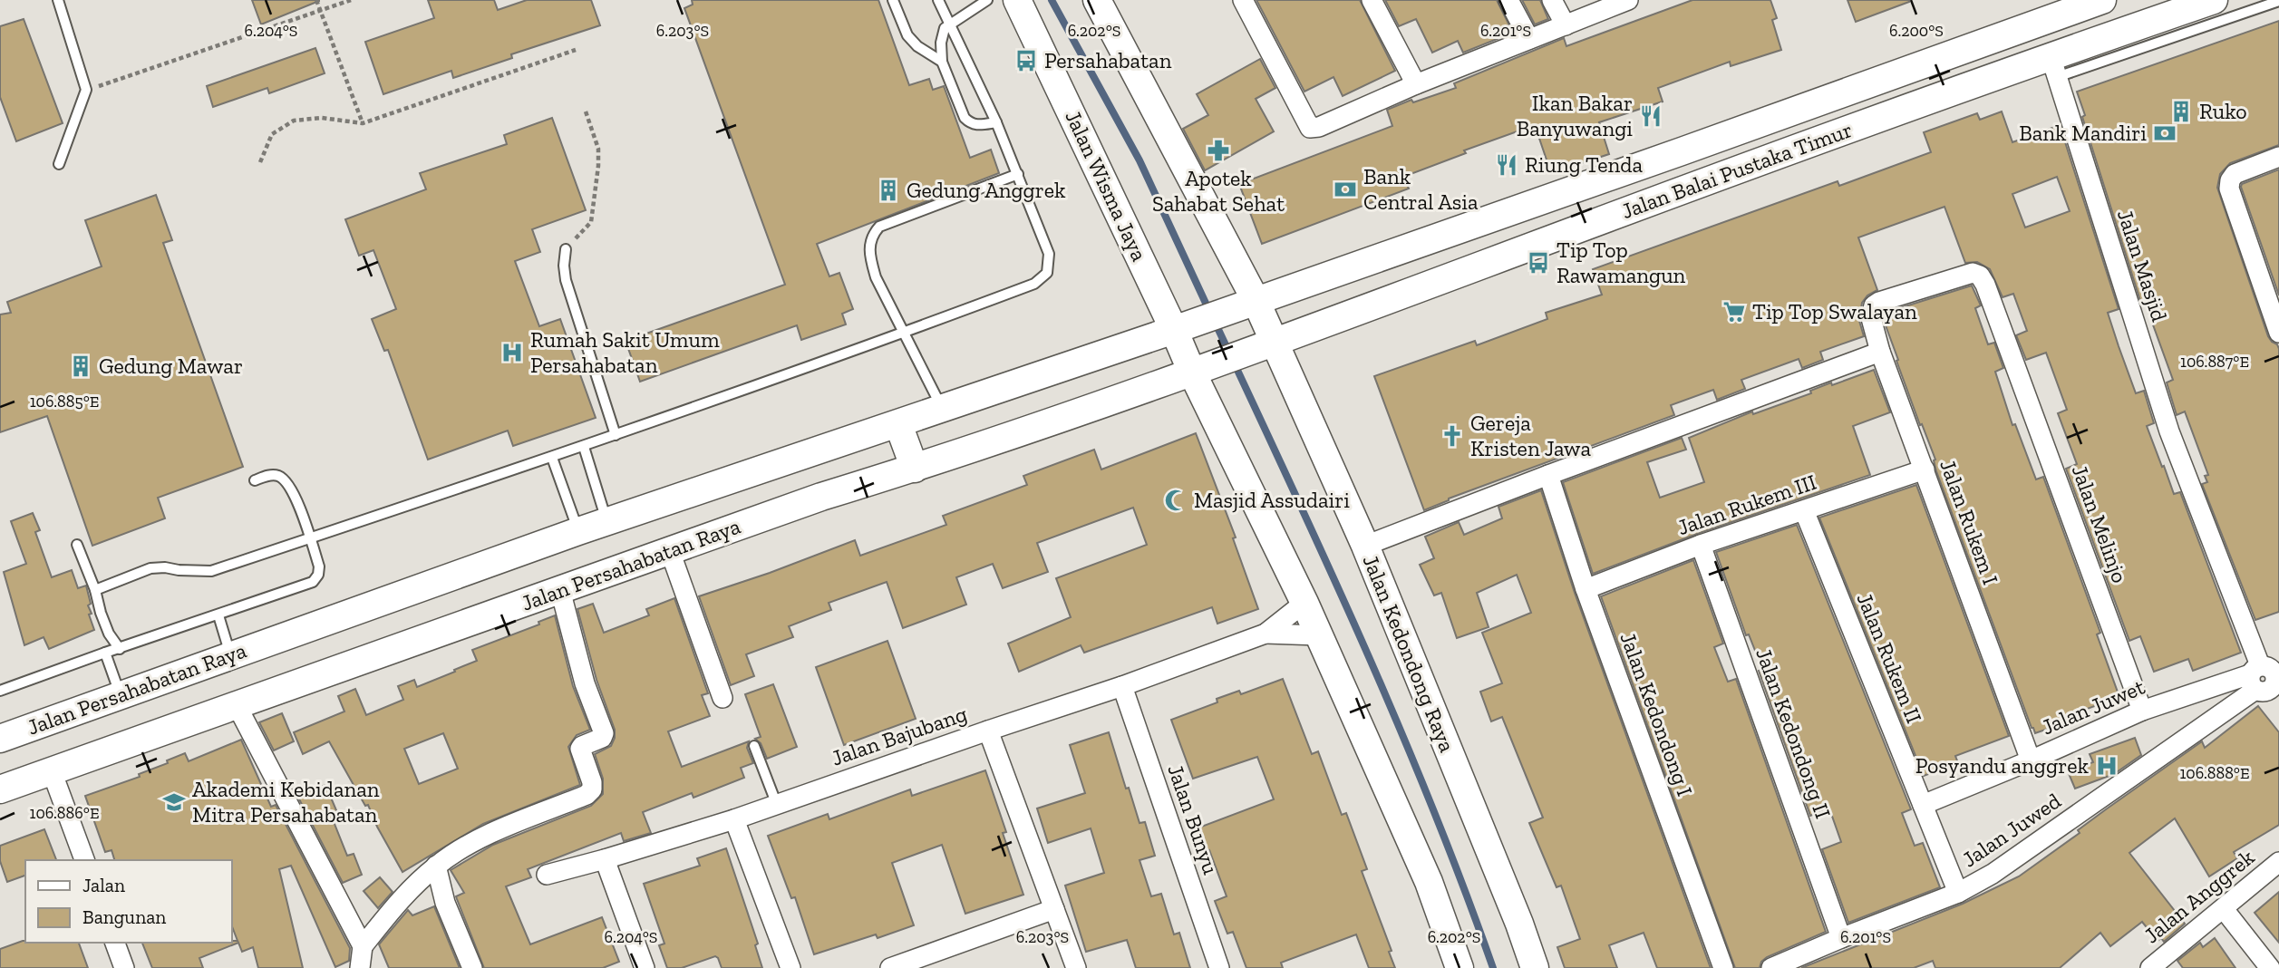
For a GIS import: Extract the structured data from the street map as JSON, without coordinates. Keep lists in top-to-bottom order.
{
  "streets": {
    "street": [
      "Jalan Balai Pustaka Timur",
      "Jalan Wisma Jaya",
      "Jalan Masjid",
      "Jalan Rukem III",
      "Jalan Rukem I",
      "Jalan Melinjo",
      "Jalan Persahabatan Raya",
      "Jalan Kedondong Raya",
      "Jalan Rukem II",
      "Jalan Juwet",
      "Jalan Kedondong I",
      "Jalan Kedondong II",
      "Jalan Bajubang",
      "Jalan Bunyu",
      "Jalan Juwed",
      "Jalan Anggrek"
    ]
  },
  "crossings": [
    ["Jalan Balai Pustaka Timur", "Jalan Wisma Jaya"],
    ["Jalan Balai Pustaka Timur", "Jalan Masjid"],
    ["Jalan Balai Pustaka Timur", "Jalan Persahabatan Raya"],
    ["Jalan Balai Pustaka Timur", "Jalan Kedondong Raya"],
    ["Jalan Wisma Jaya", "Jalan Persahabatan Raya"],
    ["Jalan Wisma Jaya", "Jalan Bajubang"],
    ["Jalan Masjid", "Jalan Juwet"],
    ["Jalan Masjid", "Jalan Juwed"],
    ["Jalan Rukem III", "Jalan Rukem I"],
    ["Jalan Rukem III", "Jalan Rukem II"],
    ["Jalan Rukem III", "Jalan Kedondong I"],
    ["Jalan Rukem III", "Jalan Kedondong II"],
    ["Jalan Rukem I", "Jalan Melinjo"],
    ["Jalan Rukem I", "Jalan Juwet"],
    ["Jalan Melinjo", "Jalan Juwet"],
    ["Jalan Rukem II", "Jalan Juwet"],
    ["Jalan Rukem II", "Jalan Juwed"],
    ["Jalan Juwet", "Jalan Juwed"],
    ["Jalan Kedondong II", "Jalan Juwed"],
    ["Jalan Bajubang", "Jalan Bunyu"]
  ],
  "places": {
    "bus stop": ["Persahabatan", "Tip Top Rawamangun"],
    "building": ["Ruko", "Gedung Anggrek", "Gedung Mawar"],
    "restaurant": ["Ikan Bakar Banyuwangi", "Riung Tenda"],
    "bank": ["Bank Mandiri", "Bank Central Asia"],
    "pharmacy": ["Apotek Sahabat Sehat"],
    "supermarket": ["Tip Top Swalayan"],
    "hospital": ["Rumah Sakit Umum Persahabatan", "Posyandu anggrek"],
    "church": ["Gereja Kristen Jawa"],
    "mosque": ["Masjid Assudairi"],
    "school or university": ["Akademi Kebidanan Mitra Persahabatan"]
  },
  "legend": ["Jalan", "Bangunan"],
  "coordinates": [
    "6.204°S",
    "6.203°S",
    "6.202°S",
    "6.201°S",
    "6.200°S",
    "106.887°E",
    "106.885°E",
    "106.888°E",
    "106.886°E"
  ]
}
